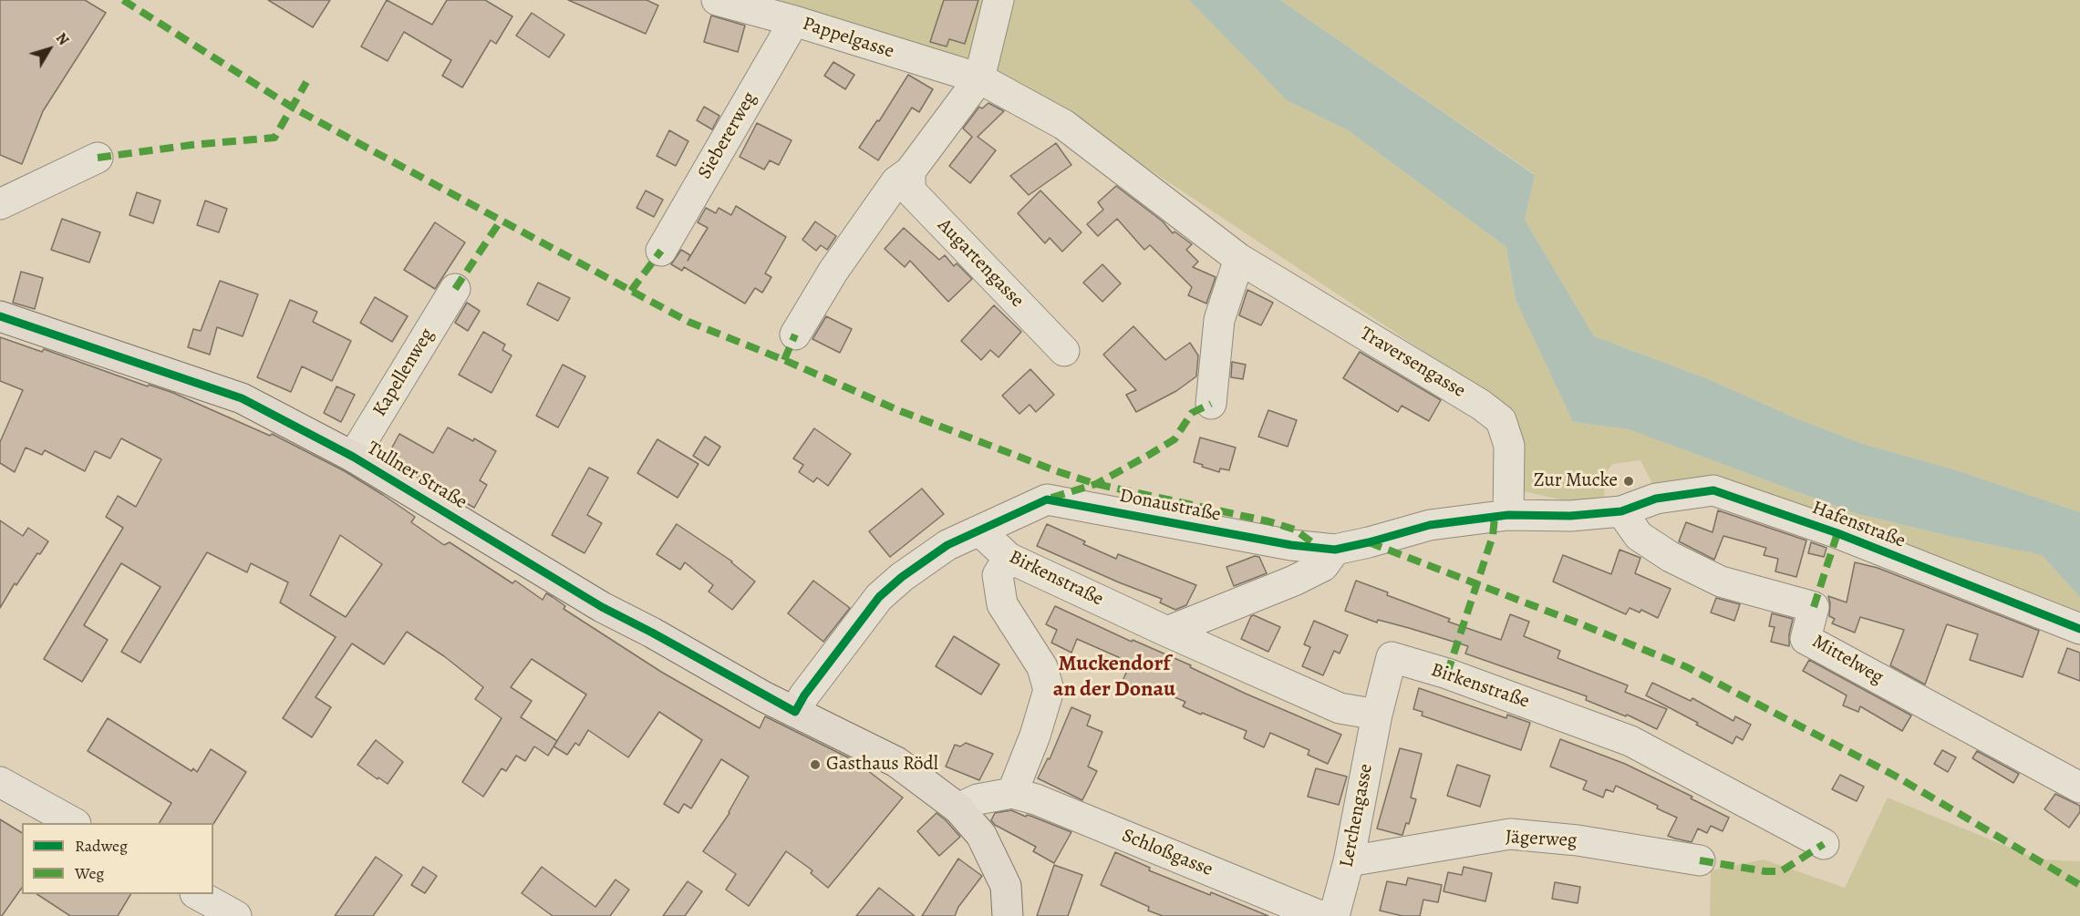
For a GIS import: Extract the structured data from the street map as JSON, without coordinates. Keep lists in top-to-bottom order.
{
  "streets": {
    "main road": ["Tullner Straße"],
    "street": [
      "Pappelgasse",
      "Siebererweg",
      "Augartengasse",
      "Traversengasse",
      "Kapellenweg",
      "Donaustraße",
      "Hafenstraße",
      "Birkenstraße",
      "Mittelweg",
      "Lerchengasse",
      "Jägerweg",
      "Schloßgasse"
    ]
  },
  "crossings": [
    ["Pappelgasse", "Siebererweg"],
    ["Pappelgasse", "Traversengasse"],
    ["Traversengasse", "Donaustraße"],
    ["Kapellenweg", "Tullner Straße"],
    ["Tullner Straße", "Donaustraße"],
    ["Tullner Straße", "Schloßgasse"],
    ["Donaustraße", "Hafenstraße"],
    ["Donaustraße", "Birkenstraße"],
    ["Donaustraße", "Mittelweg"],
    ["Hafenstraße", "Mittelweg"],
    ["Birkenstraße", "Lerchengasse"],
    ["Lerchengasse", "Jägerweg"]
  ],
  "districts": ["Muckendorf an der Donau"],
  "places": ["Zur Mucke", "Gasthaus Rödl"],
  "legend": ["Radweg", "Weg"],
  "north": "top right"
}
